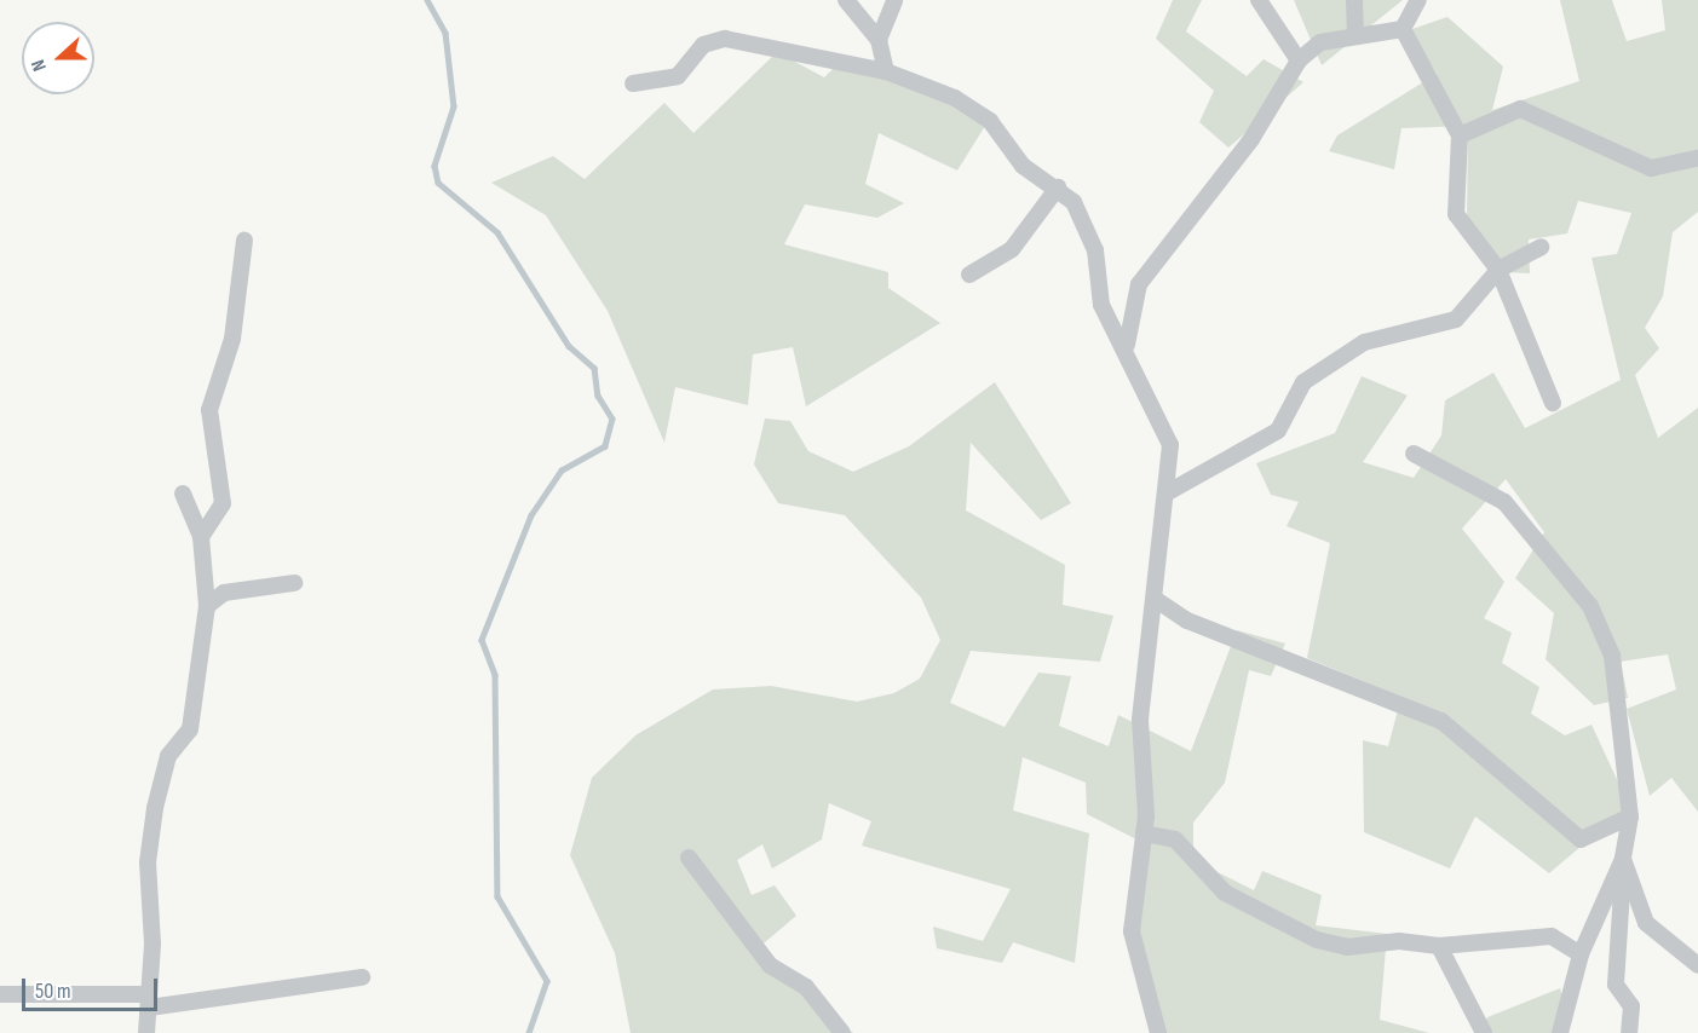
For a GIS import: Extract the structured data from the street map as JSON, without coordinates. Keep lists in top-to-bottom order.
{
  "scale_bar": "50 m",
  "north": "left"
}
